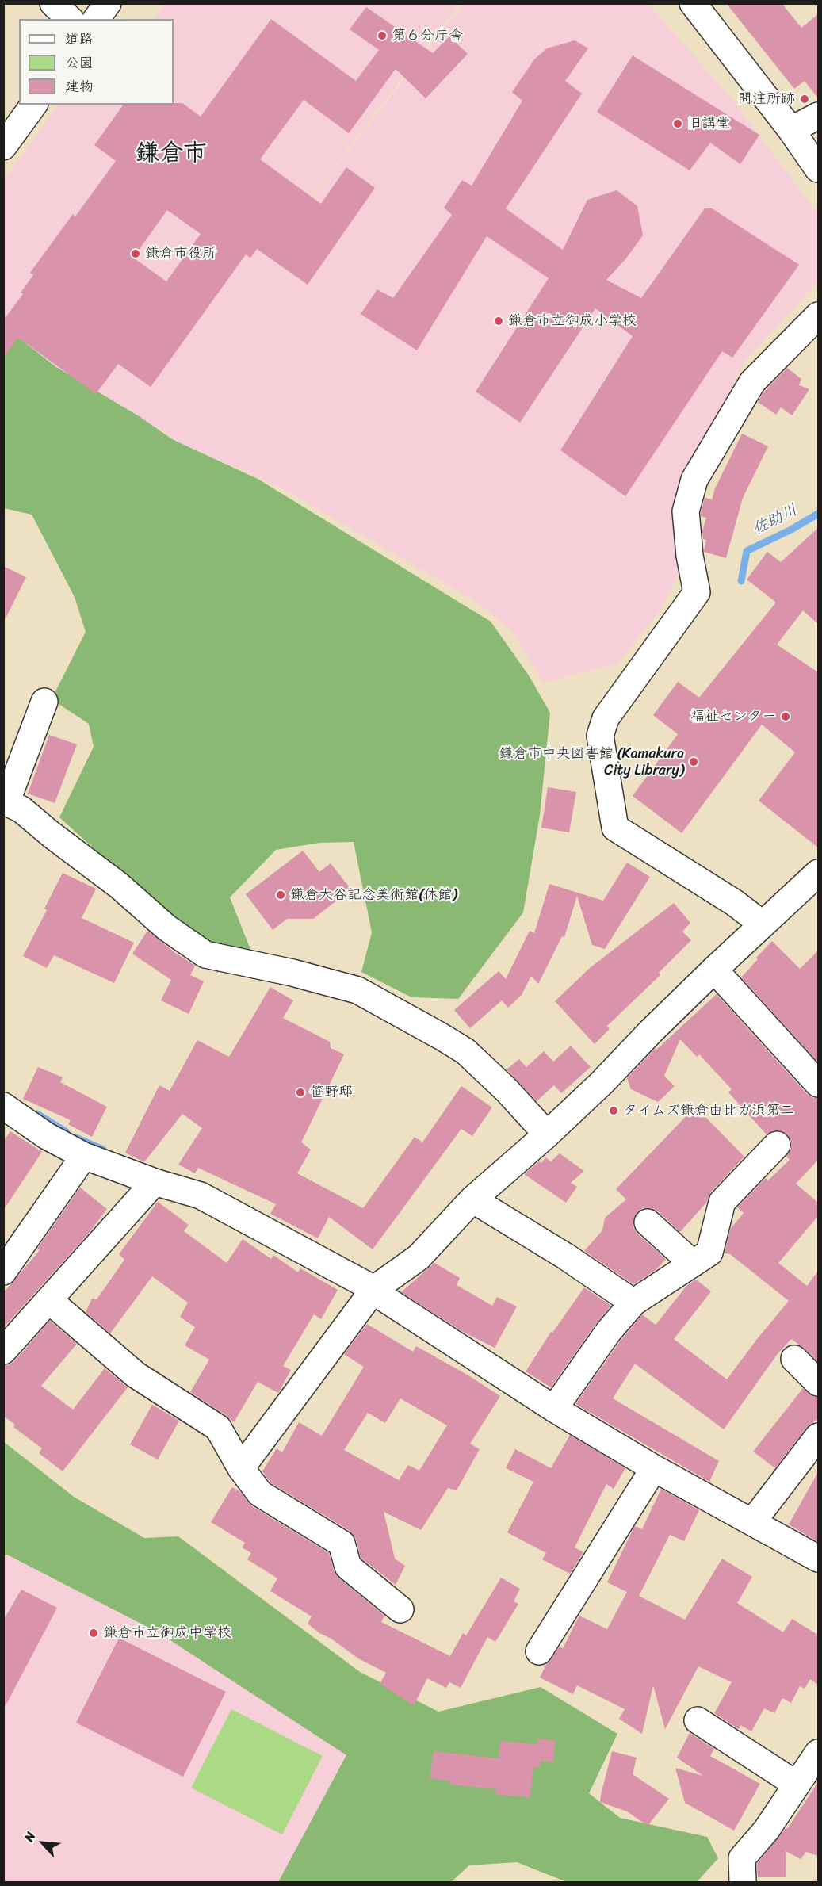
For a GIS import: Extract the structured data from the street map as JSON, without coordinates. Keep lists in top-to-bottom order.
{
  "districts": ["鎌倉市"],
  "water": ["佐助川"],
  "places": [
    "第６分庁舎",
    "問注所跡",
    "旧講堂",
    "鎌倉市役所",
    "鎌倉市立御成小学校",
    "福祉センター",
    "鎌倉市中央図書館 (Kamakura City Library)",
    "鎌倉大谷記念美術館(休館)",
    "笹野邸",
    "タイムズ鎌倉由比ガ浜第二",
    "鎌倉市立御成中学校"
  ],
  "legend": ["道路", "公園", "建物"],
  "north": "top left"
}
